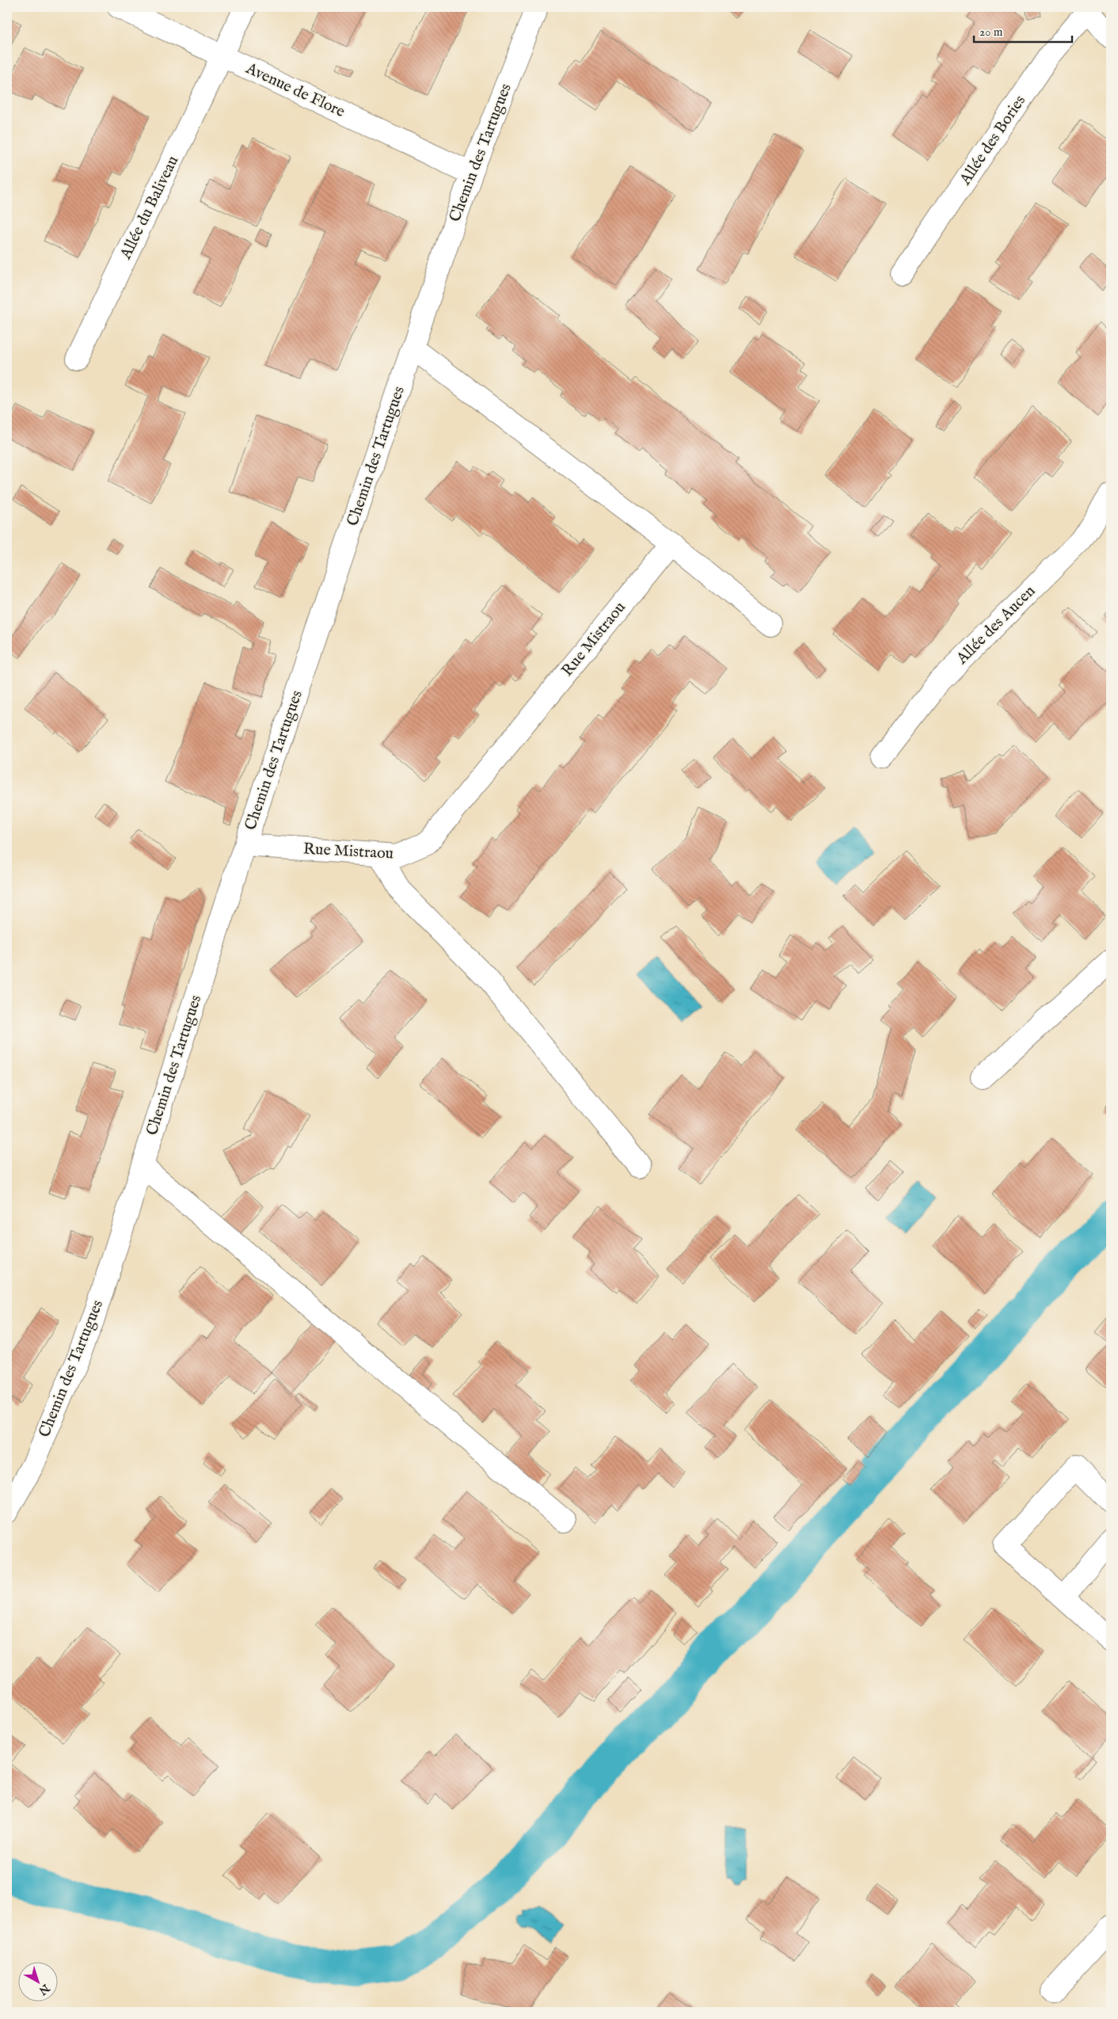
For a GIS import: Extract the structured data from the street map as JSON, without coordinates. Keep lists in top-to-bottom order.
{
  "streets": {
    "street": [
      "Avenue de Flore",
      "Allée des Bories",
      "Chemin des Tartugues",
      "Allée du Baliveau",
      "Allée des Aucen",
      "Rue Mistraou"
    ]
  },
  "crossings": [
    ["Avenue de Flore", "Chemin des Tartugues"],
    ["Avenue de Flore", "Allée du Baliveau"],
    ["Chemin des Tartugues", "Rue Mistraou"]
  ],
  "scale_bar": "20 m",
  "north": "bottom right"
}
